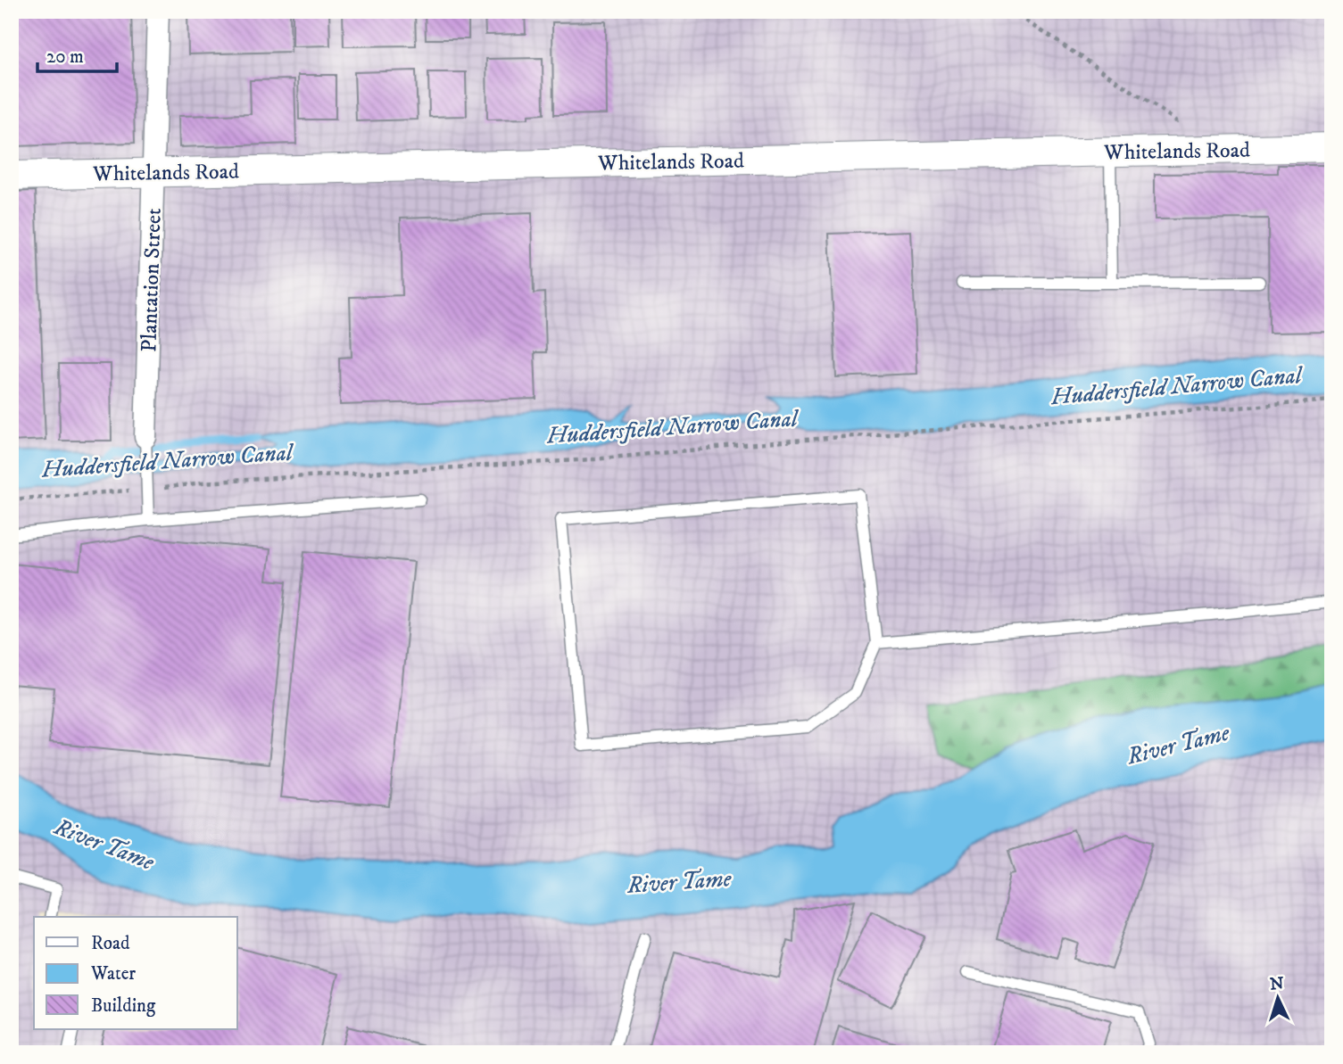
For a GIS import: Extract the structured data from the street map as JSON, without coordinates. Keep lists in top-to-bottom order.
{
  "streets": {
    "street": ["Whitelands Road", "Plantation Street"]
  },
  "crossings": [
    ["Whitelands Road", "Plantation Street"]
  ],
  "water": ["Huddersfield Narrow Canal", "River Tame"],
  "legend": ["Road", "Water", "Building"],
  "scale_bar": "20 m",
  "north": "top"
}
